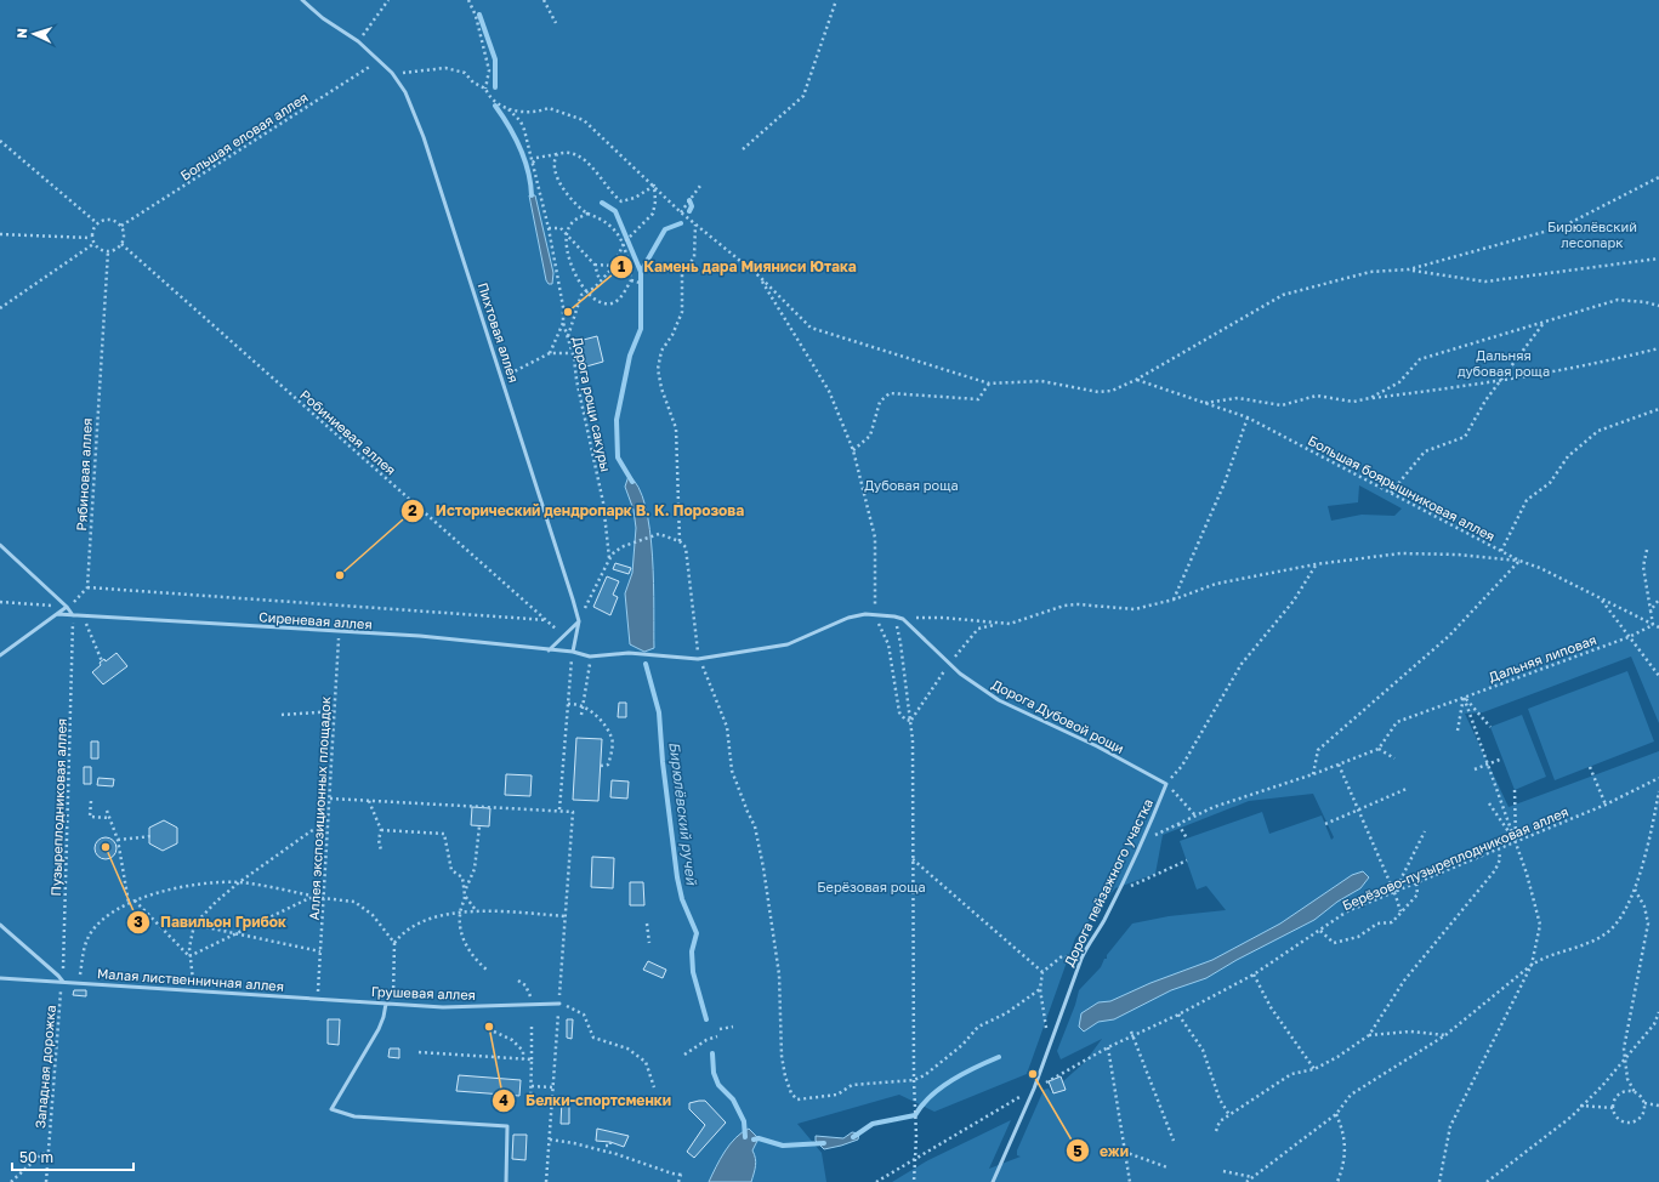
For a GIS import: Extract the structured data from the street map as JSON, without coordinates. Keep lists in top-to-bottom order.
{
  "streets": {
    "lane": [
      "Пихтовая аллея",
      "Сиреневая аллея",
      "Дорога Дубовой рощи",
      "Дорога пейзажного участка",
      "Малая лиственничная аллея",
      "Грушевая аллея"
    ],
    "path": [
      "Большая еловая аллея",
      "Дорога рощи сакуры",
      "Робиниевая аллея",
      "Рябиновая аллея",
      "Большая боярышниковая аллея",
      "Дальняя липовая",
      "Пузыреплодниковая аллея",
      "Аллея экспозиционных площадок",
      "Берёзово-пузыреплодниковая аллея",
      "Западная дорожка"
    ]
  },
  "crossings": [
    ["Большая еловая аллея", "Пихтовая аллея"],
    ["Большая еловая аллея", "Робиниевая аллея"],
    ["Большая еловая аллея", "Рябиновая аллея"],
    ["Робиниевая аллея", "Рябиновая аллея"],
    ["Большая боярышниковая аллея", "Дальняя липовая"],
    ["Сиреневая аллея", "Аллея экспозиционных площадок"],
    ["Дорога Дубовой рощи", "Дорога пейзажного участка"],
    ["Пузыреплодниковая аллея", "Малая лиственничная аллея"],
    ["Пузыреплодниковая аллея", "Западная дорожка"],
    ["Берёзово-пузыреплодниковая аллея", "Дорога пейзажного участка"],
    ["Малая лиственничная аллея", "Грушевая аллея"],
    ["Малая лиственничная аллея", "Западная дорожка"]
  ],
  "water": ["Бирюлёвский ручей"],
  "parks": [
    "Бирюлёвский лесопарк",
    "Дальняя дубовая роща",
    "Дубовая роща",
    "Берёзовая роща"
  ],
  "places": [
    "Камень дара Мияниси Ютака",
    "Исторический дендропарк В. К. Порозова",
    "Павильон Грибок",
    "Белки-спортсменки",
    "ежи"
  ],
  "scale_bar": "50 m",
  "north": "left"
}
